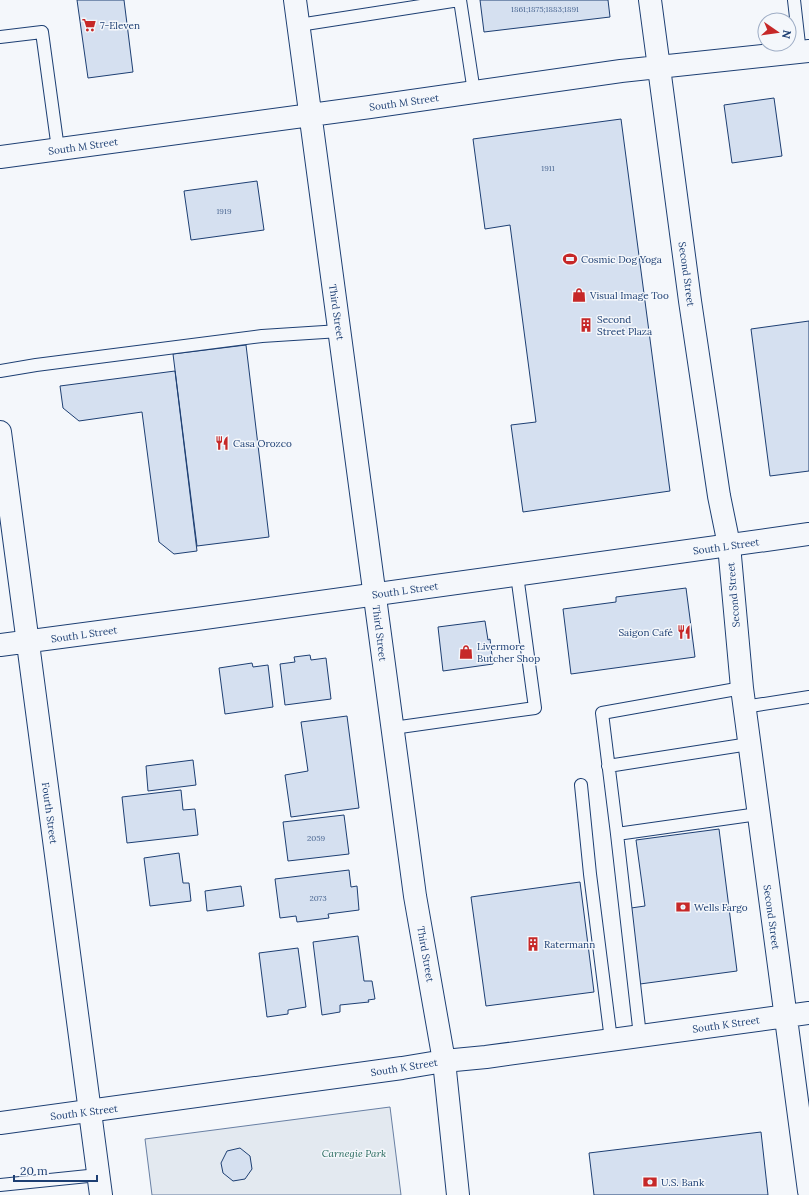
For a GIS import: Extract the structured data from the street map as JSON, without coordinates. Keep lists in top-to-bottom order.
{
  "streets": {
    "street": [
      "South M Street",
      "Second Street",
      "Third Street",
      "South L Street",
      "Fourth Street",
      "South K Street"
    ]
  },
  "crossings": [
    ["South M Street", "Second Street"],
    ["South M Street", "Third Street"],
    ["Second Street", "South L Street"],
    ["Second Street", "South K Street"],
    ["Third Street", "South L Street"],
    ["Third Street", "South K Street"],
    ["South L Street", "Fourth Street"],
    ["Fourth Street", "South K Street"]
  ],
  "parks": ["Carnegie Park"],
  "places": {
    "supermarket": ["7-Eleven"],
    "sports": ["Cosmic Dog Yoga"],
    "shop": ["Visual Image Too", "Livermore Butcher Shop"],
    "building": ["Second Street Plaza", "Ratermann"],
    "restaurant": ["Casa Orozco", "Saigon Café"],
    "bank": ["Wells Fargo", "U.S. Bank"]
  },
  "house_numbers": [
    "1861;1875;1883;1891",
    "1911",
    "1919",
    "2059",
    "2073"
  ],
  "scale_bar": "20 m",
  "north": "right"
}
